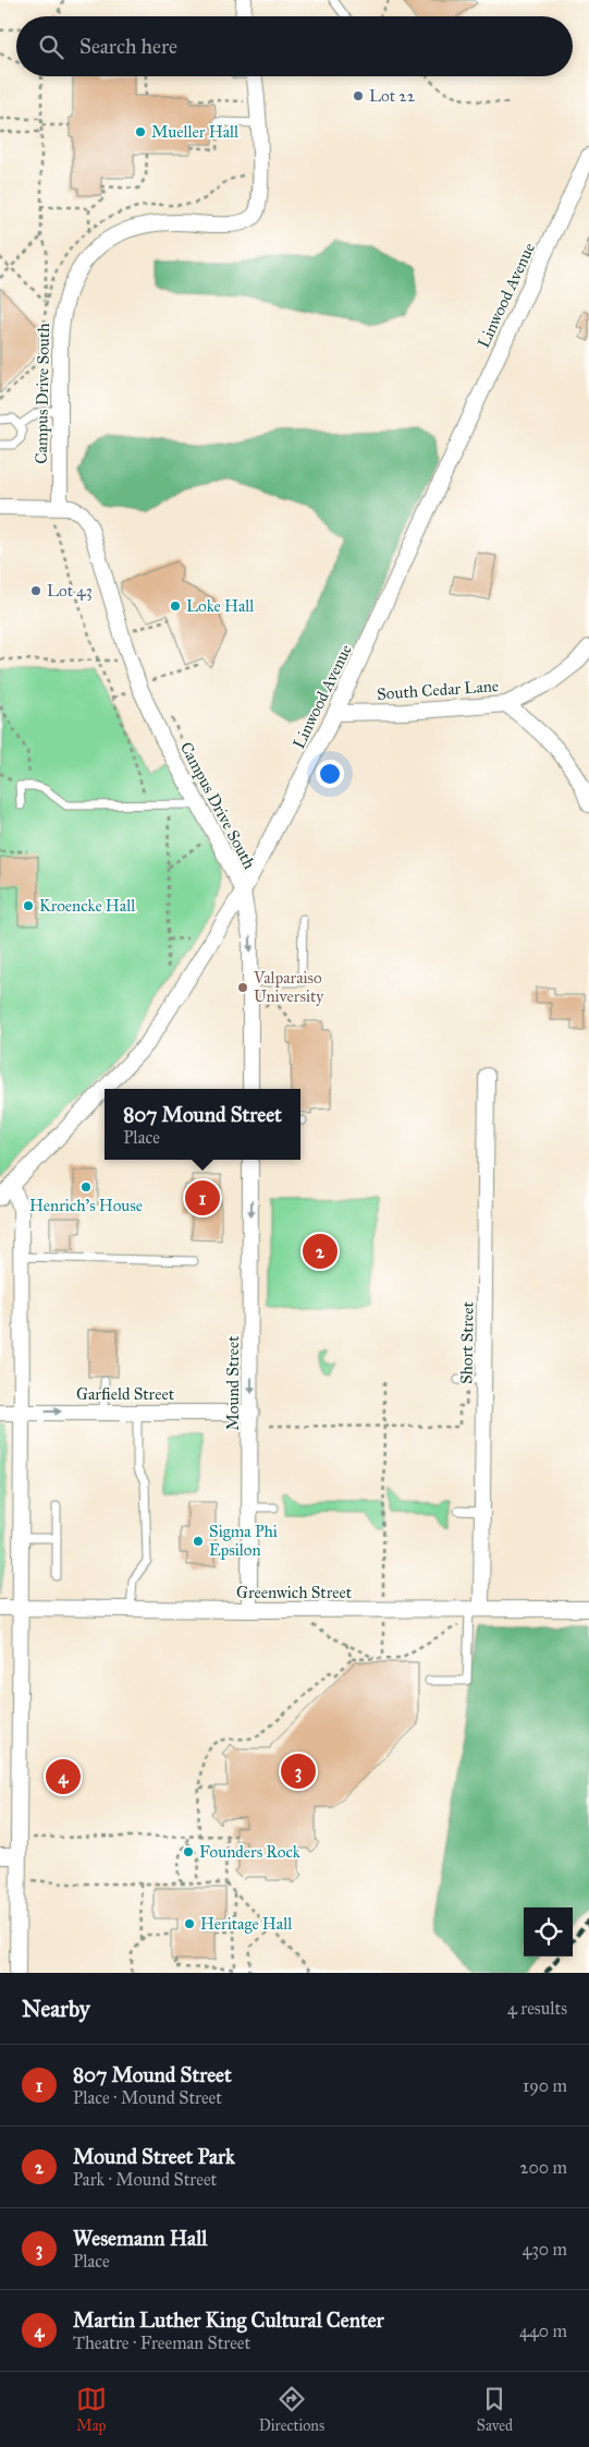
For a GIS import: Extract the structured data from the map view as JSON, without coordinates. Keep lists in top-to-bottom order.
{
  "streets": {
    "street": [
      "Linwood Avenue",
      "Campus Drive South",
      "South Cedar Lane",
      "Short Street",
      "Mound Street",
      "Garfield Street",
      "Greenwich Street"
    ]
  },
  "crossings": [
    ["Linwood Avenue", "Campus Drive South"],
    ["Linwood Avenue", "South Cedar Lane"],
    ["Short Street", "Greenwich Street"],
    ["Mound Street", "Garfield Street"],
    ["Mound Street", "Greenwich Street"]
  ],
  "one_way": ["Mound Street"],
  "places": [
    "Lot 22",
    "Mueller Hall",
    "Lot 43",
    "Loke Hall",
    "Kroencke Hall",
    "Valparaiso University",
    "Henrich's House",
    "Sigma Phi Epsilon",
    "Founders Rock",
    "Heritage Hall"
  ],
  "page": {
    "search": "Search here",
    "popup": ["807 Mound Street", "Place"],
    "pins": [
      "1",
      "2",
      "3",
      "4"
    ],
    "heading": ["Nearby", "4 results"],
    "list": [
      {
        "mark": "1",
        "name": "807 Mound Street",
        "note": "Place · Mound Street",
        "value": "190 m"
      },
      {
        "mark": "2",
        "name": "Mound Street Park",
        "note": "Park · Mound Street",
        "value": "200 m"
      },
      {
        "mark": "3",
        "name": "Wesemann Hall",
        "note": "Place",
        "value": "430 m"
      },
      {
        "mark": "4",
        "name": "Martin Luther King Cultural Center",
        "note": "Theatre · Freeman Street",
        "value": "440 m"
      }
    ],
    "nav": ["Map", "Directions", "Saved"]
  }
}
